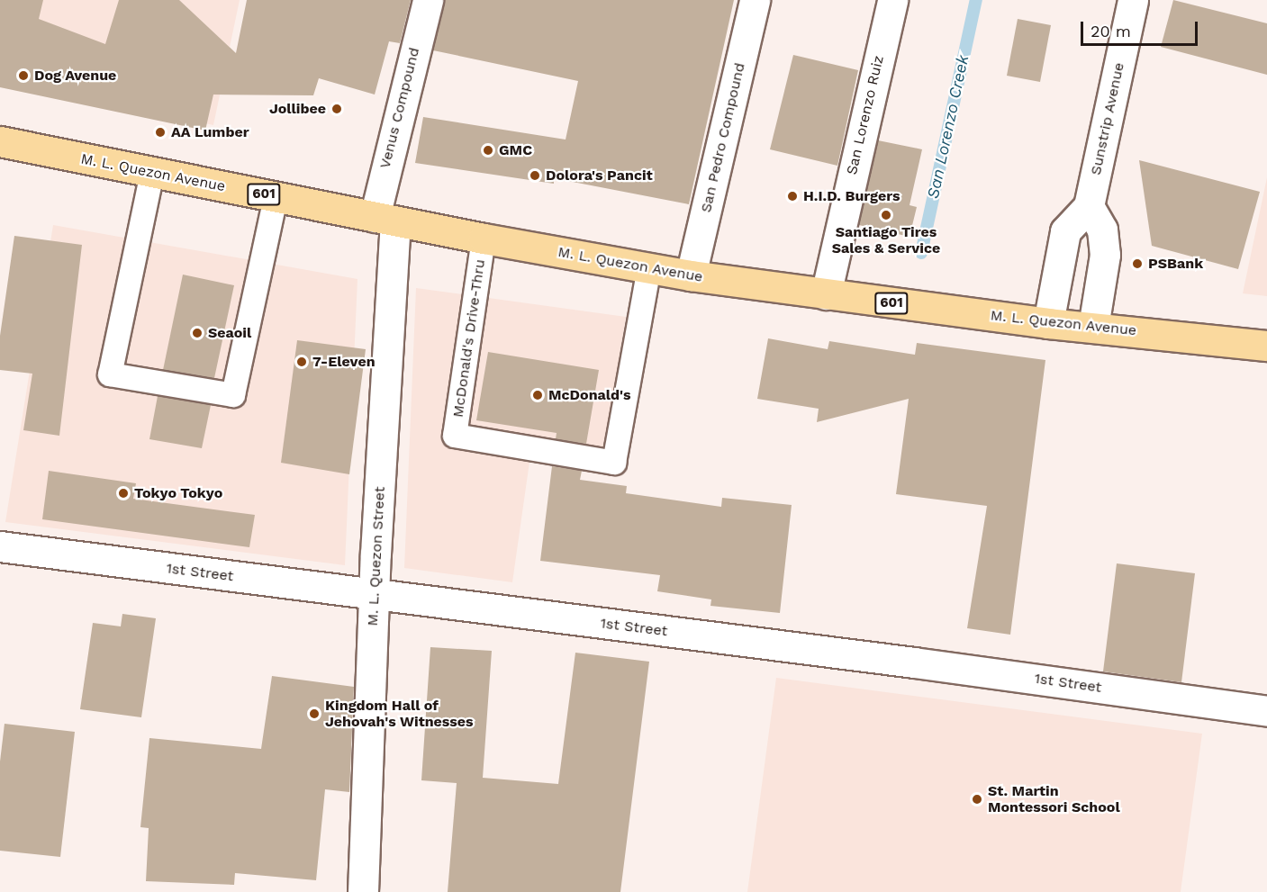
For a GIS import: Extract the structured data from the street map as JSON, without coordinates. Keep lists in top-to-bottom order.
{
  "streets": {
    "main road": ["M. L. Quezon Avenue", "601"],
    "street": [
      "Venus Compound",
      "San Lorenzo Ruiz",
      "Sunstrip Avenue",
      "San Pedro Compound",
      "M. L. Quezon Street",
      "1st Street"
    ],
    "lane": ["McDonald's Drive-Thru"]
  },
  "crossings": [
    ["Venus Compound", "M. L. Quezon Avenue"],
    ["Venus Compound", "M. L. Quezon Street"],
    ["San Lorenzo Ruiz", "M. L. Quezon Avenue"],
    ["San Pedro Compound", "M. L. Quezon Avenue"],
    ["M. L. Quezon Avenue", "McDonald's Drive-Thru"],
    ["M. L. Quezon Avenue", "M. L. Quezon Street"],
    ["M. L. Quezon Street", "1st Street"]
  ],
  "water": ["San Lorenzo Creek"],
  "places": [
    "Dog Avenue",
    "Jollibee",
    "AA Lumber",
    "GMC",
    "Dolora's Pancit",
    "H.I.D. Burgers",
    "Santiago Tires Sales & Service",
    "PSBank",
    "Seaoil",
    "7-Eleven",
    "McDonald's",
    "Tokyo Tokyo",
    "Kingdom Hall of Jehovah's Witnesses",
    "St. Martin Montessori School"
  ],
  "scale_bar": "20 m"
}
